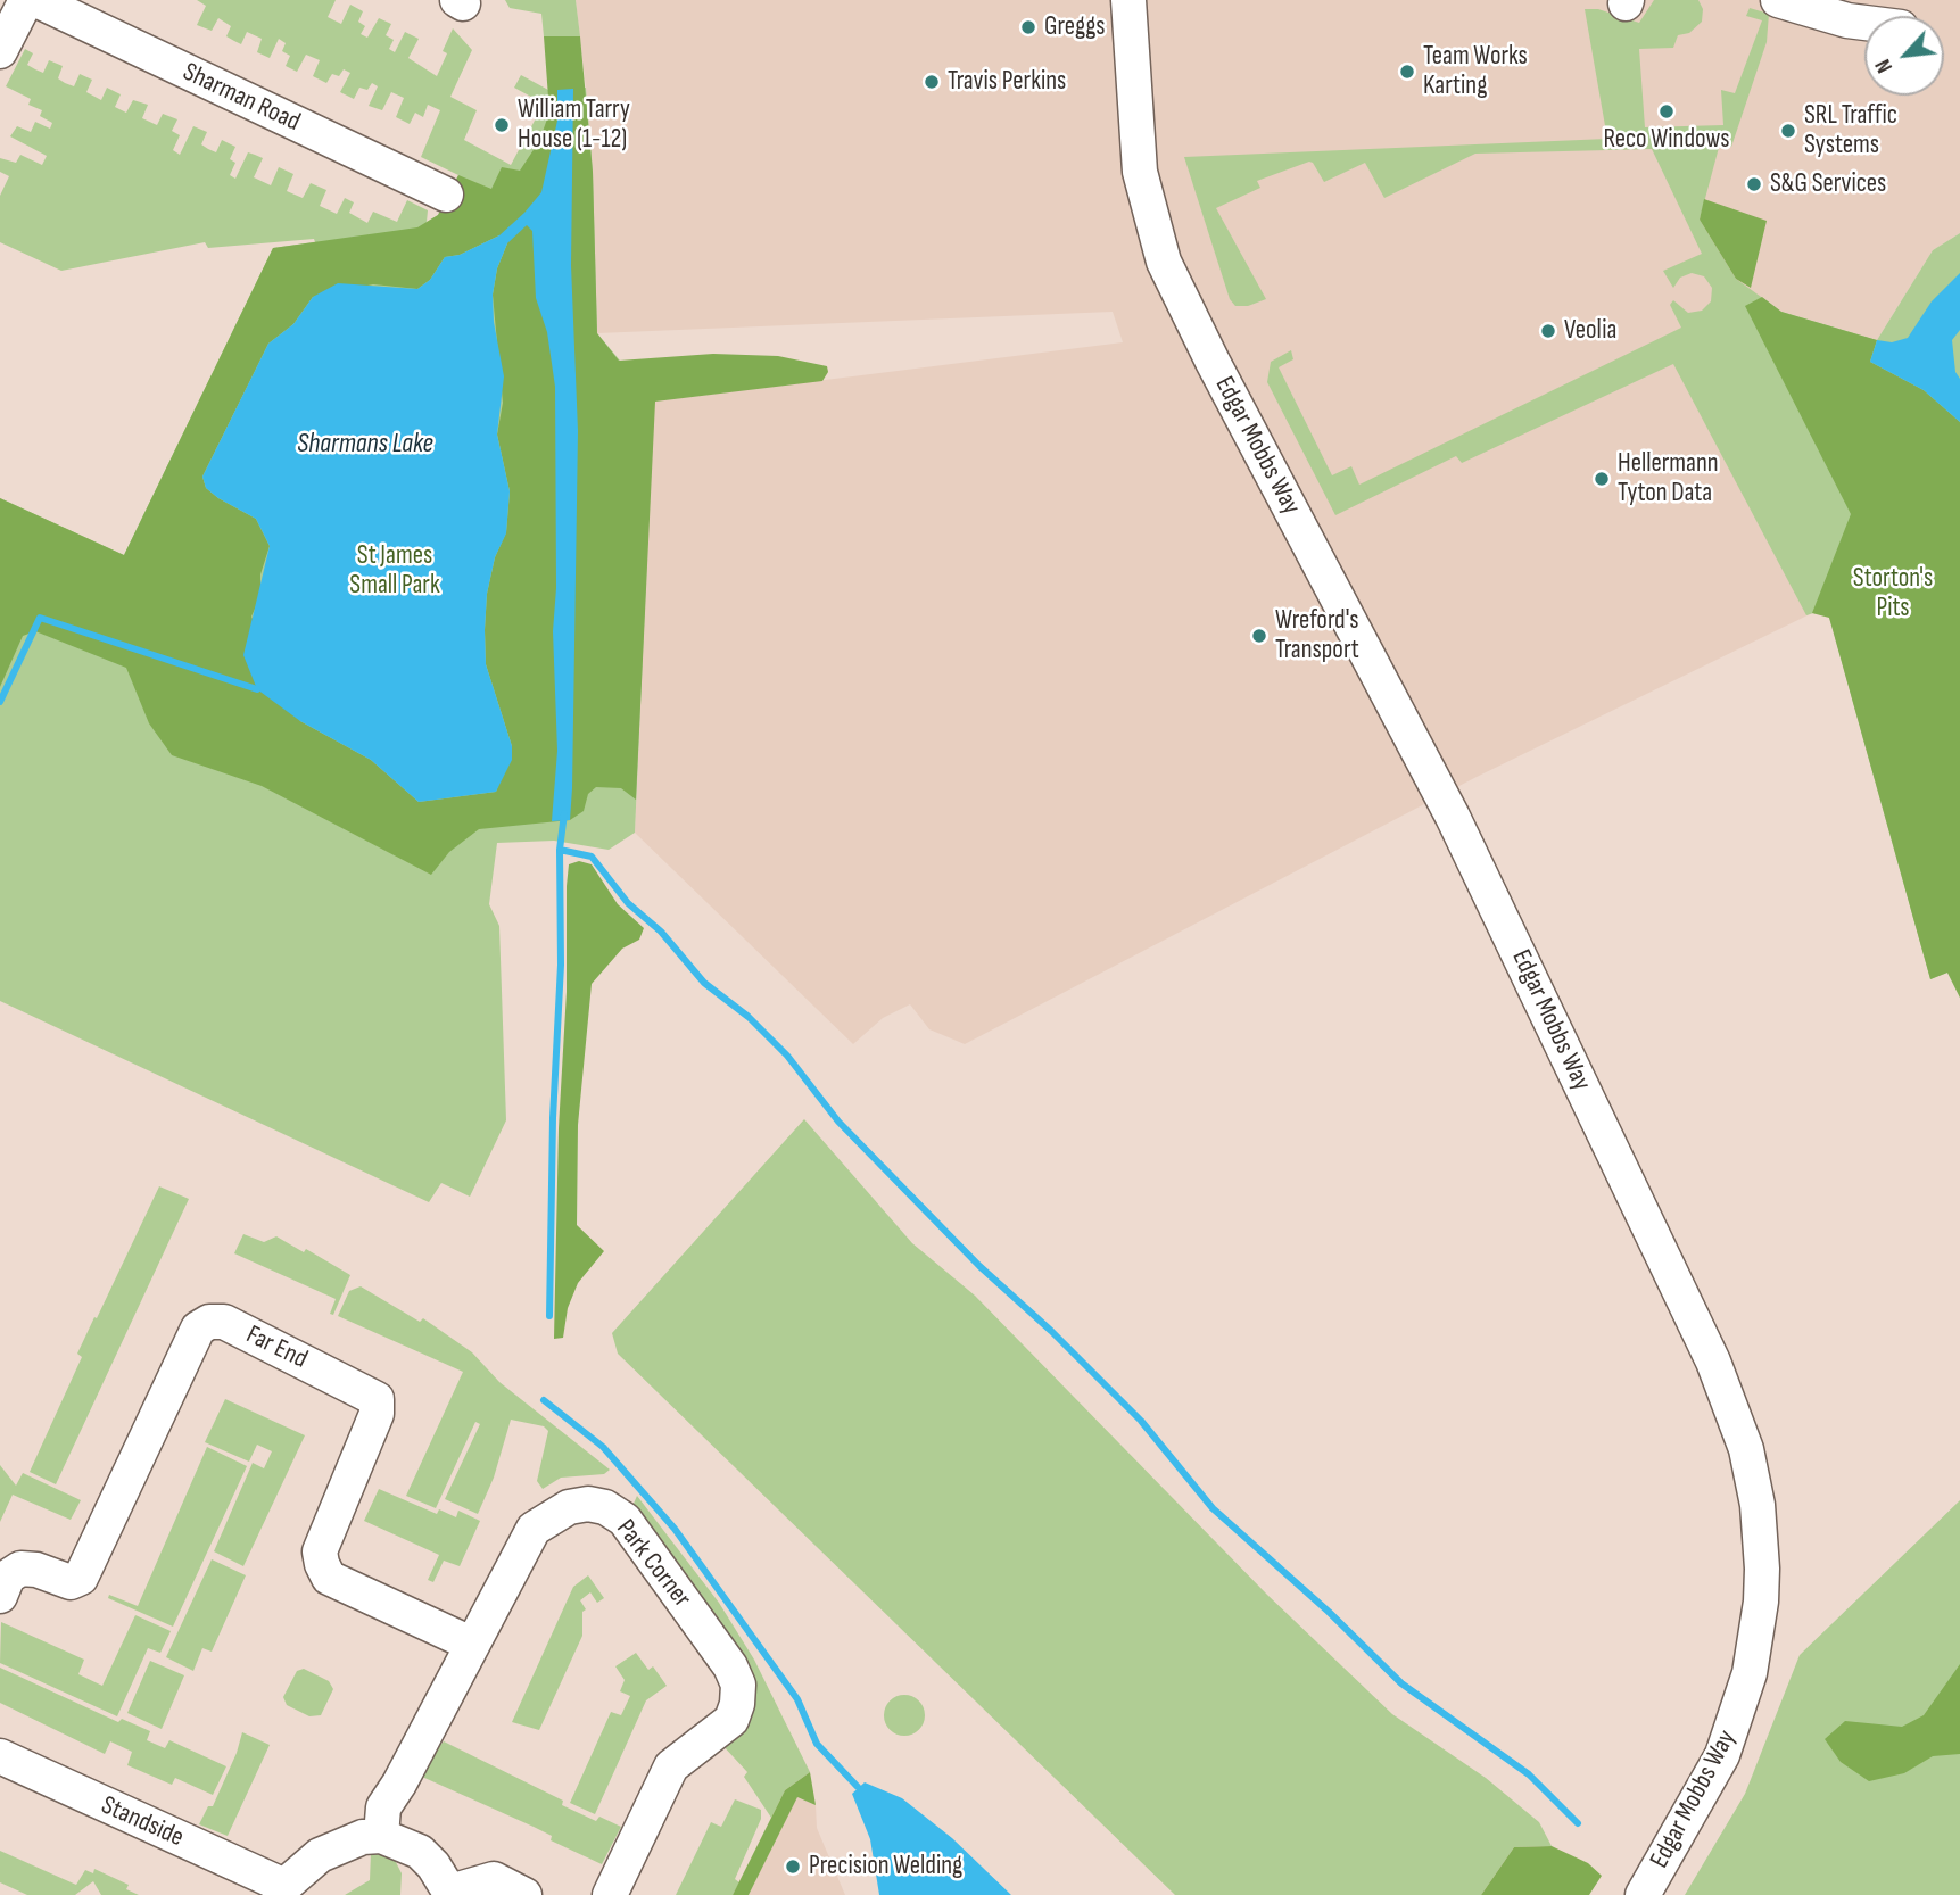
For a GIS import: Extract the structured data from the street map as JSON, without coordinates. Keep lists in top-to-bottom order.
{
  "streets": {
    "street": [
      "Sharman Road",
      "Edgar Mobbs Way",
      "Far End",
      "Park Corner",
      "Standside"
    ]
  },
  "crossings": [
    ["Far End", "Park Corner"]
  ],
  "water": ["Sharmans Lake"],
  "parks": ["St James Small Park", "Storton's Pits"],
  "places": [
    "Greggs",
    "Team Works Karting",
    "Travis Perkins",
    "Reco Windows",
    "William Tarry House (1-12)",
    "SRL Traffic Systems",
    "S&G Services",
    "Veolia",
    "Hellermann Tyton Data",
    "Wreford's Transport",
    "Precision Welding"
  ],
  "north": "bottom left"
}
